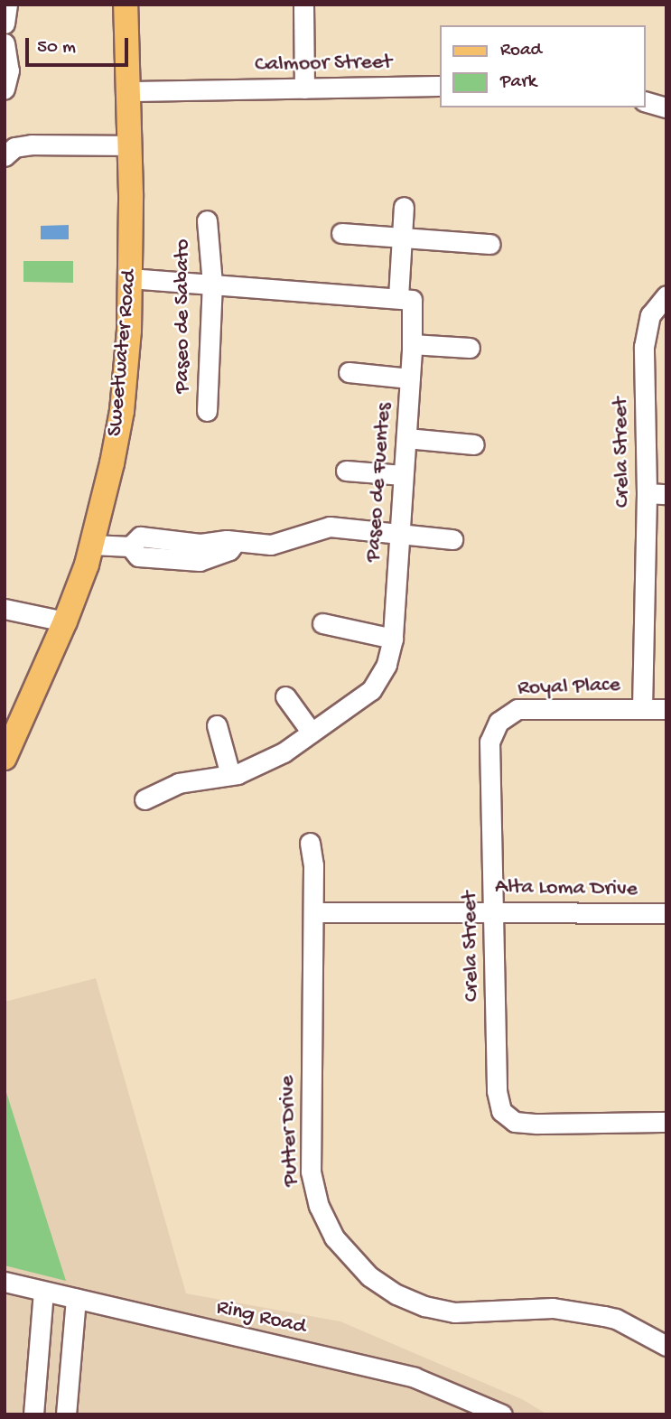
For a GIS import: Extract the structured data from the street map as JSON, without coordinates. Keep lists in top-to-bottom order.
{
  "streets": {
    "main road": ["Sweetwater Road"],
    "street": [
      "Calmoor Street",
      "Paseo de Sabato",
      "Crela Street",
      "Paseo de Fuentes",
      "Royal Place",
      "Alta Loma Drive",
      "Putter Drive",
      "Ring Road"
    ]
  },
  "crossings": [
    ["Calmoor Street", "Sweetwater Road"],
    ["Crela Street", "Royal Place"],
    ["Crela Street", "Alta Loma Drive"],
    ["Alta Loma Drive", "Putter Drive"]
  ],
  "legend": ["Road", "Park"],
  "scale_bar": "50 m"
}
